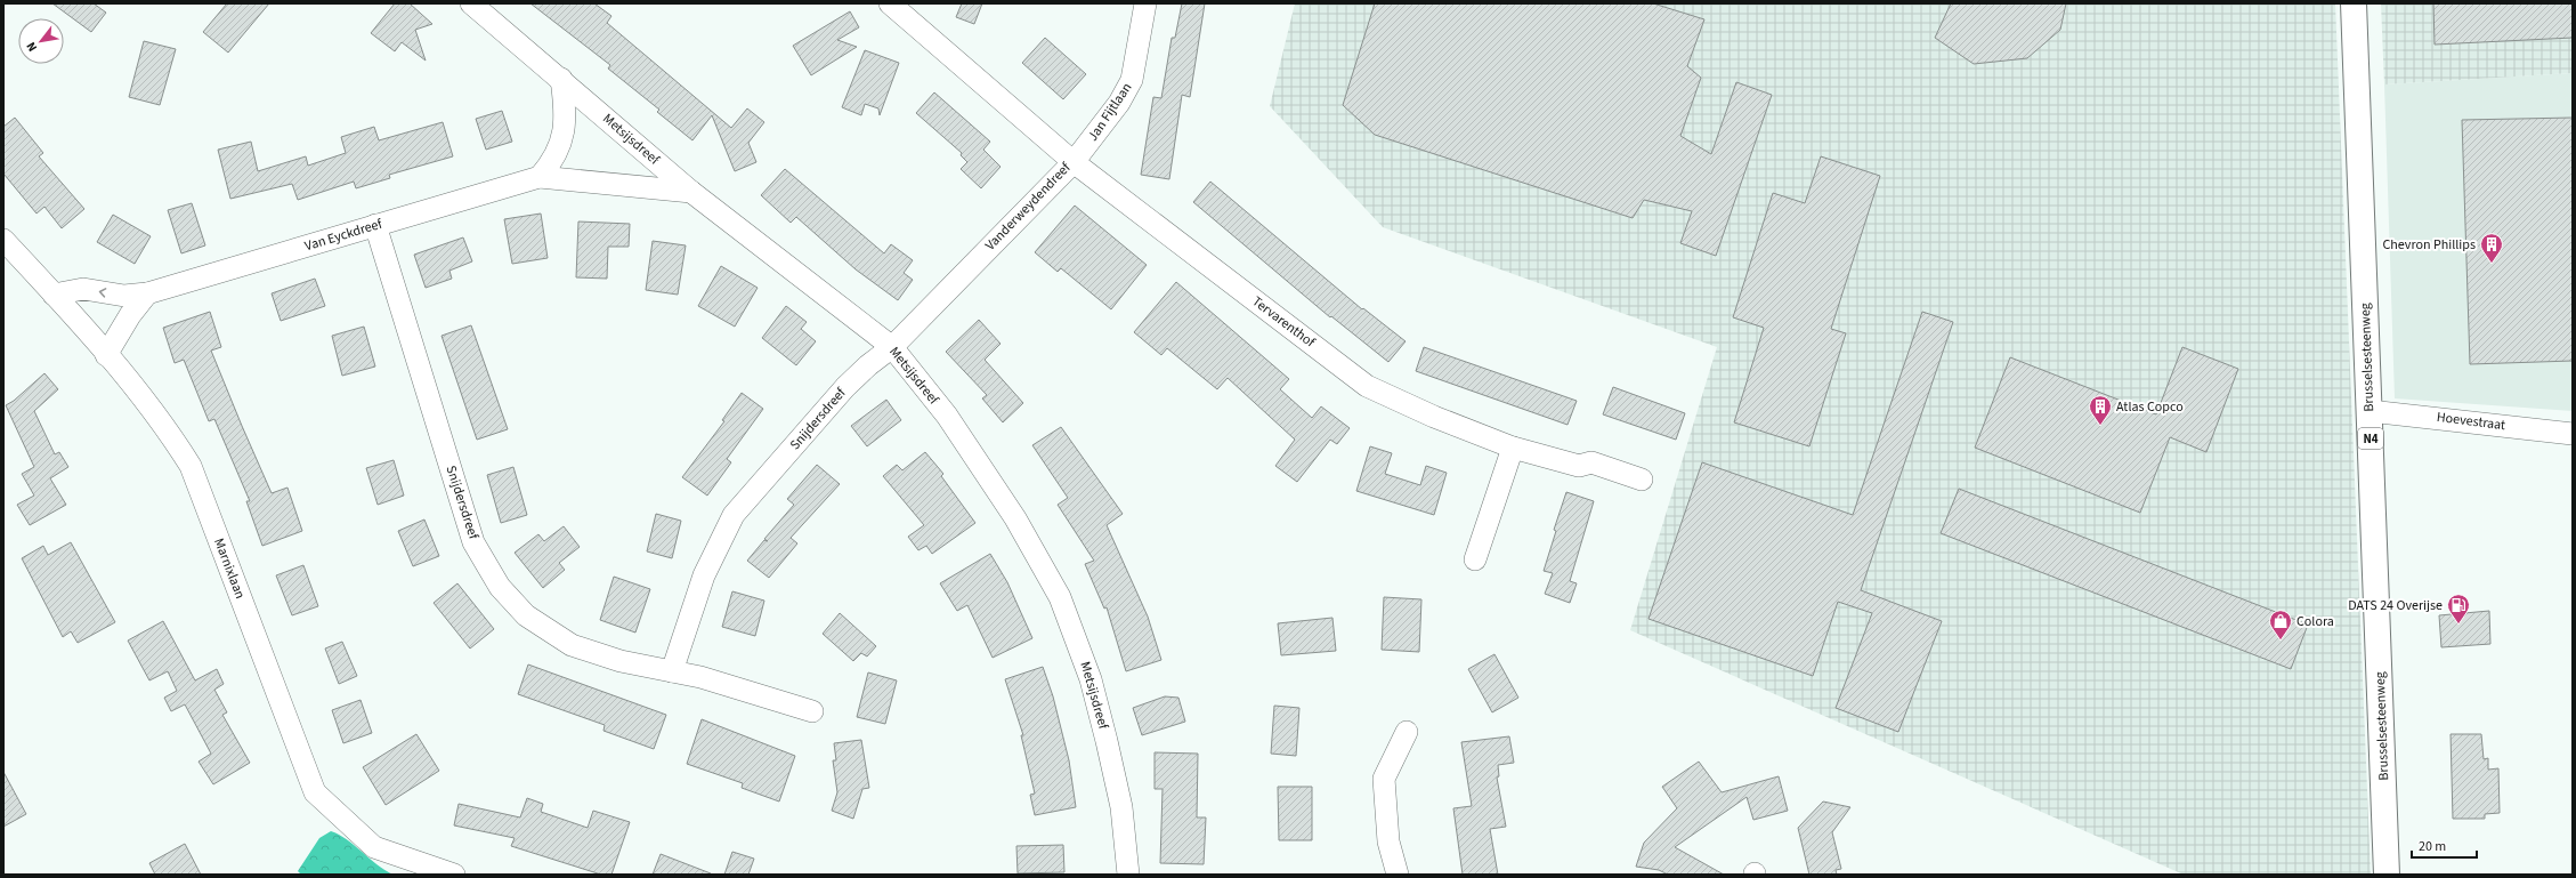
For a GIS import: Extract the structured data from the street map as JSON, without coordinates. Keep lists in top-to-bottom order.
{
  "streets": {
    "main road": ["Brusselsesteenweg", "N4"],
    "street": [
      "Jan Fijtlaan",
      "Metsijsdreef",
      "Vanderweydendreef",
      "Van Eyckdreef",
      "Tervarenthof",
      "Snijdersdreef",
      "Hoevestraat",
      "Marnixlaan"
    ]
  },
  "crossings": [
    ["Jan Fijtlaan", "Vanderweydendreef"],
    ["Jan Fijtlaan", "Tervarenthof"],
    ["Metsijsdreef", "Vanderweydendreef"],
    ["Metsijsdreef", "Van Eyckdreef"],
    ["Metsijsdreef", "Snijdersdreef"],
    ["Vanderweydendreef", "Tervarenthof"],
    ["Vanderweydendreef", "Snijdersdreef"],
    ["Van Eyckdreef", "Snijdersdreef"],
    ["Van Eyckdreef", "Marnixlaan"],
    ["Brusselsesteenweg", "Hoevestraat"]
  ],
  "places": {
    "building": ["Chevron Phillips", "Atlas Copco"],
    "fuel station": ["DATS 24 Overijse"],
    "shop": ["Colora"]
  },
  "scale_bar": "20 m",
  "north": "bottom left"
}
